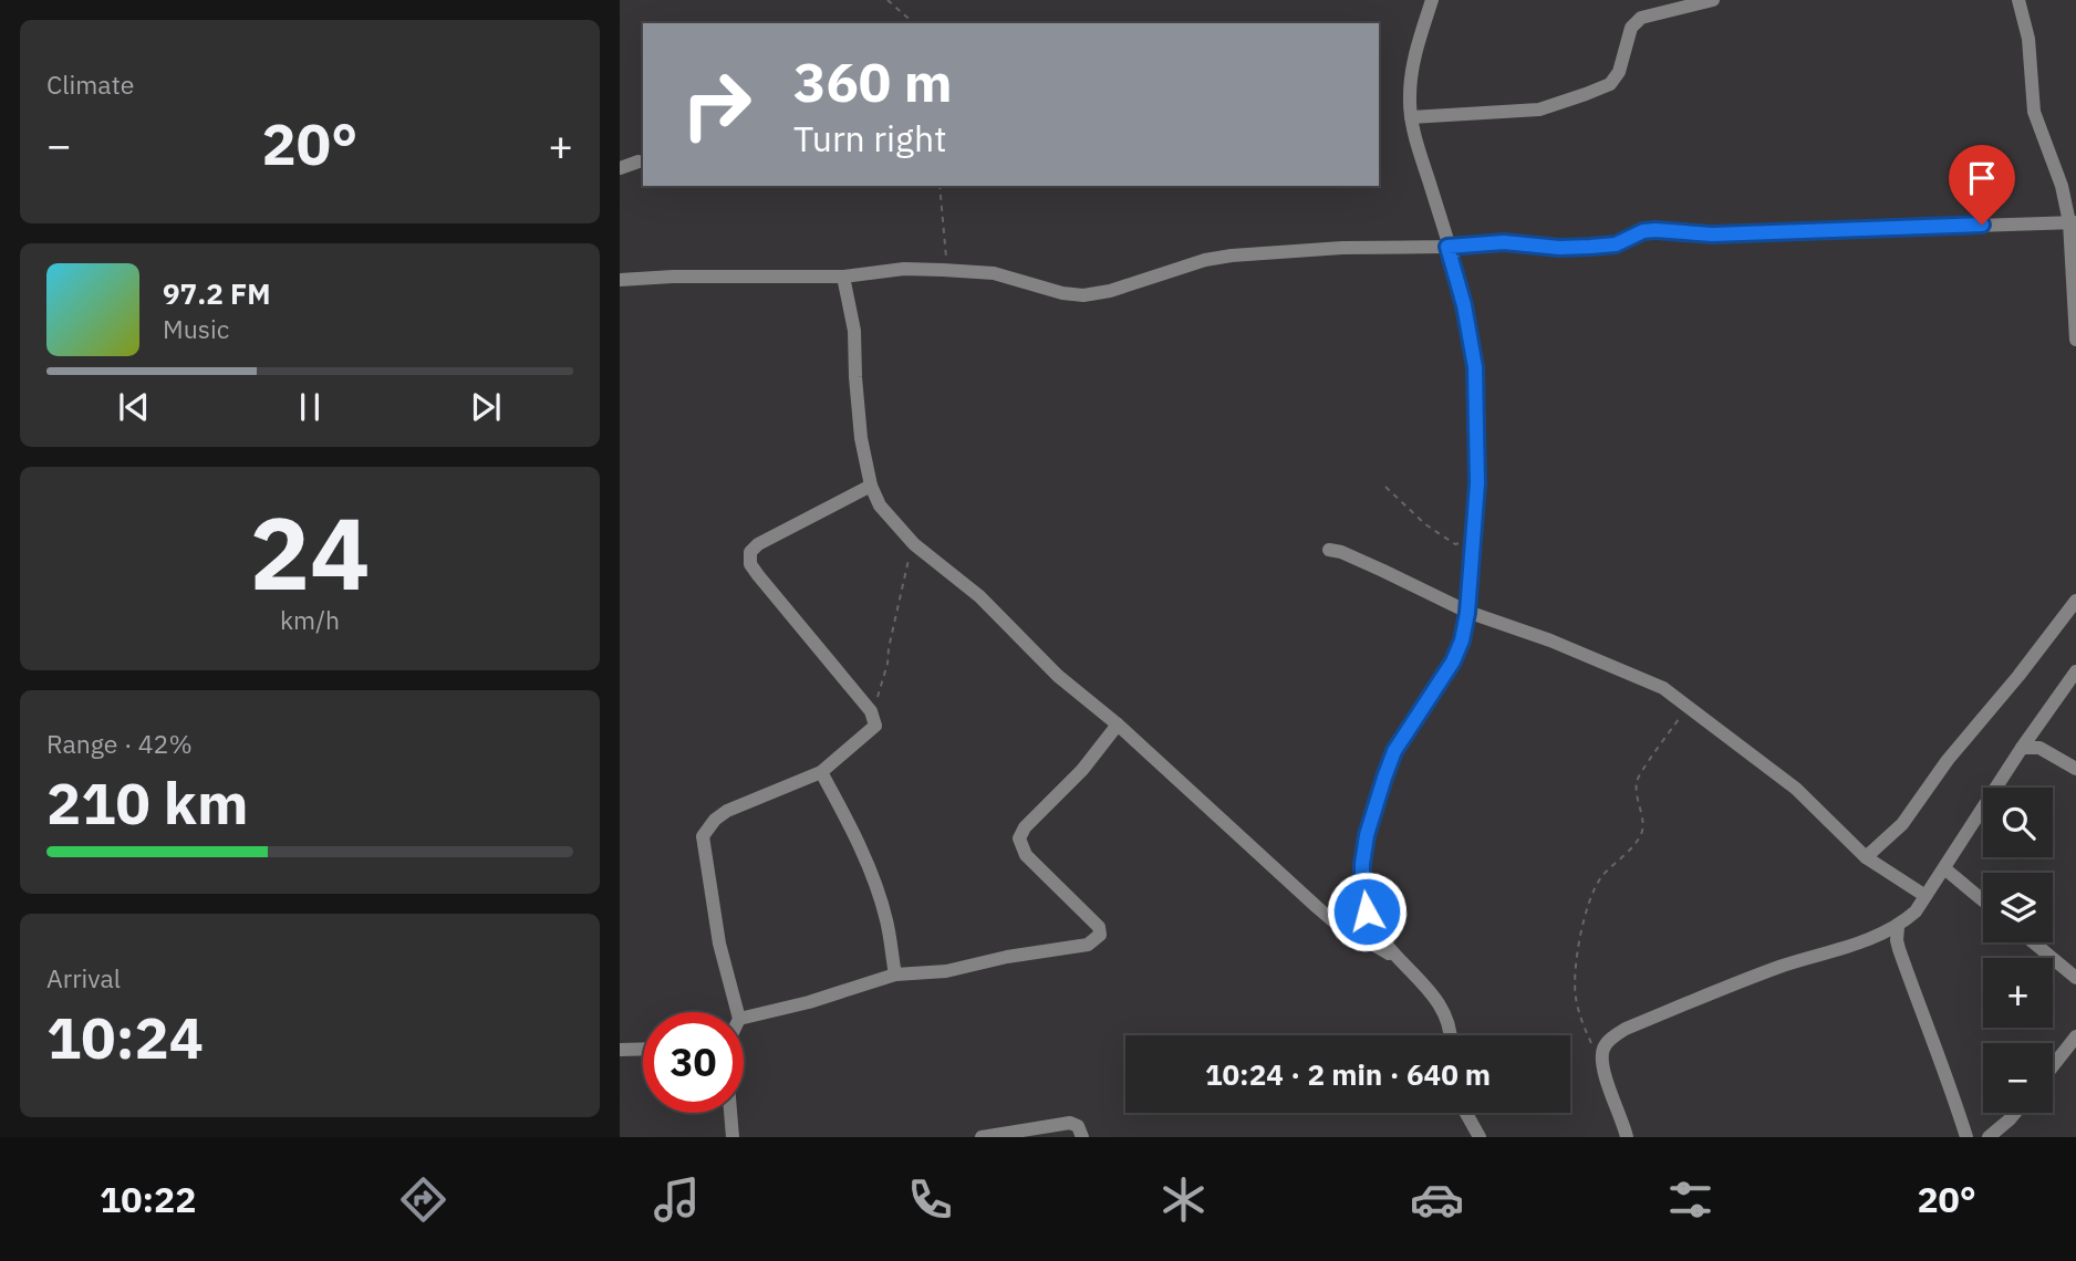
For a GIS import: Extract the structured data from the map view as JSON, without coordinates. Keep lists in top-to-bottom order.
{
  "page": {
    "tile": [
      "Climate",
      ["24", "km/h"],
      ["Range · 42%", "210 km"],
      ["Arrival", "10:24"]
    ],
    "turn": ["360 m", "Turn right"],
    "heat": ["−", "20°", "+"],
    "song": ["97.2 FM", "Music"],
    "map_buttons": ["+", "−"],
    "limit": "30",
    "trip": "10:24 · 2 min · 640 m",
    "tabs": ["10:22", "20°"]
  }
}
